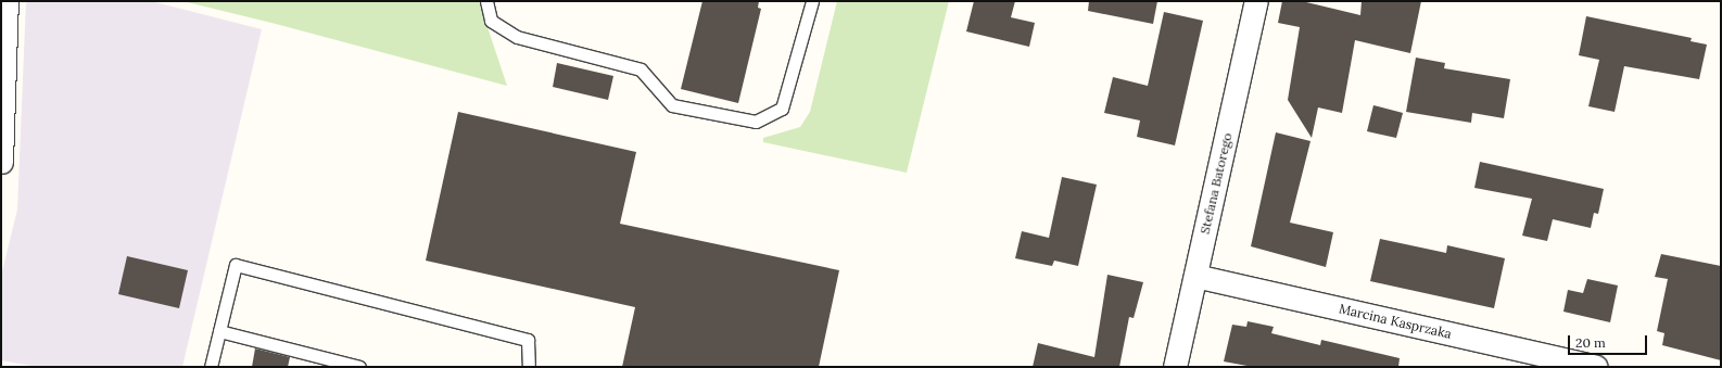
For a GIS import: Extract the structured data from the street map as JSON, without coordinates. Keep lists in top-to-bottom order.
{
  "streets": {
    "street": ["Stefana Batorego", "Marcina Kasprzaka"]
  },
  "crossings": [
    ["Stefana Batorego", "Marcina Kasprzaka"]
  ],
  "scale_bar": "20 m"
}
